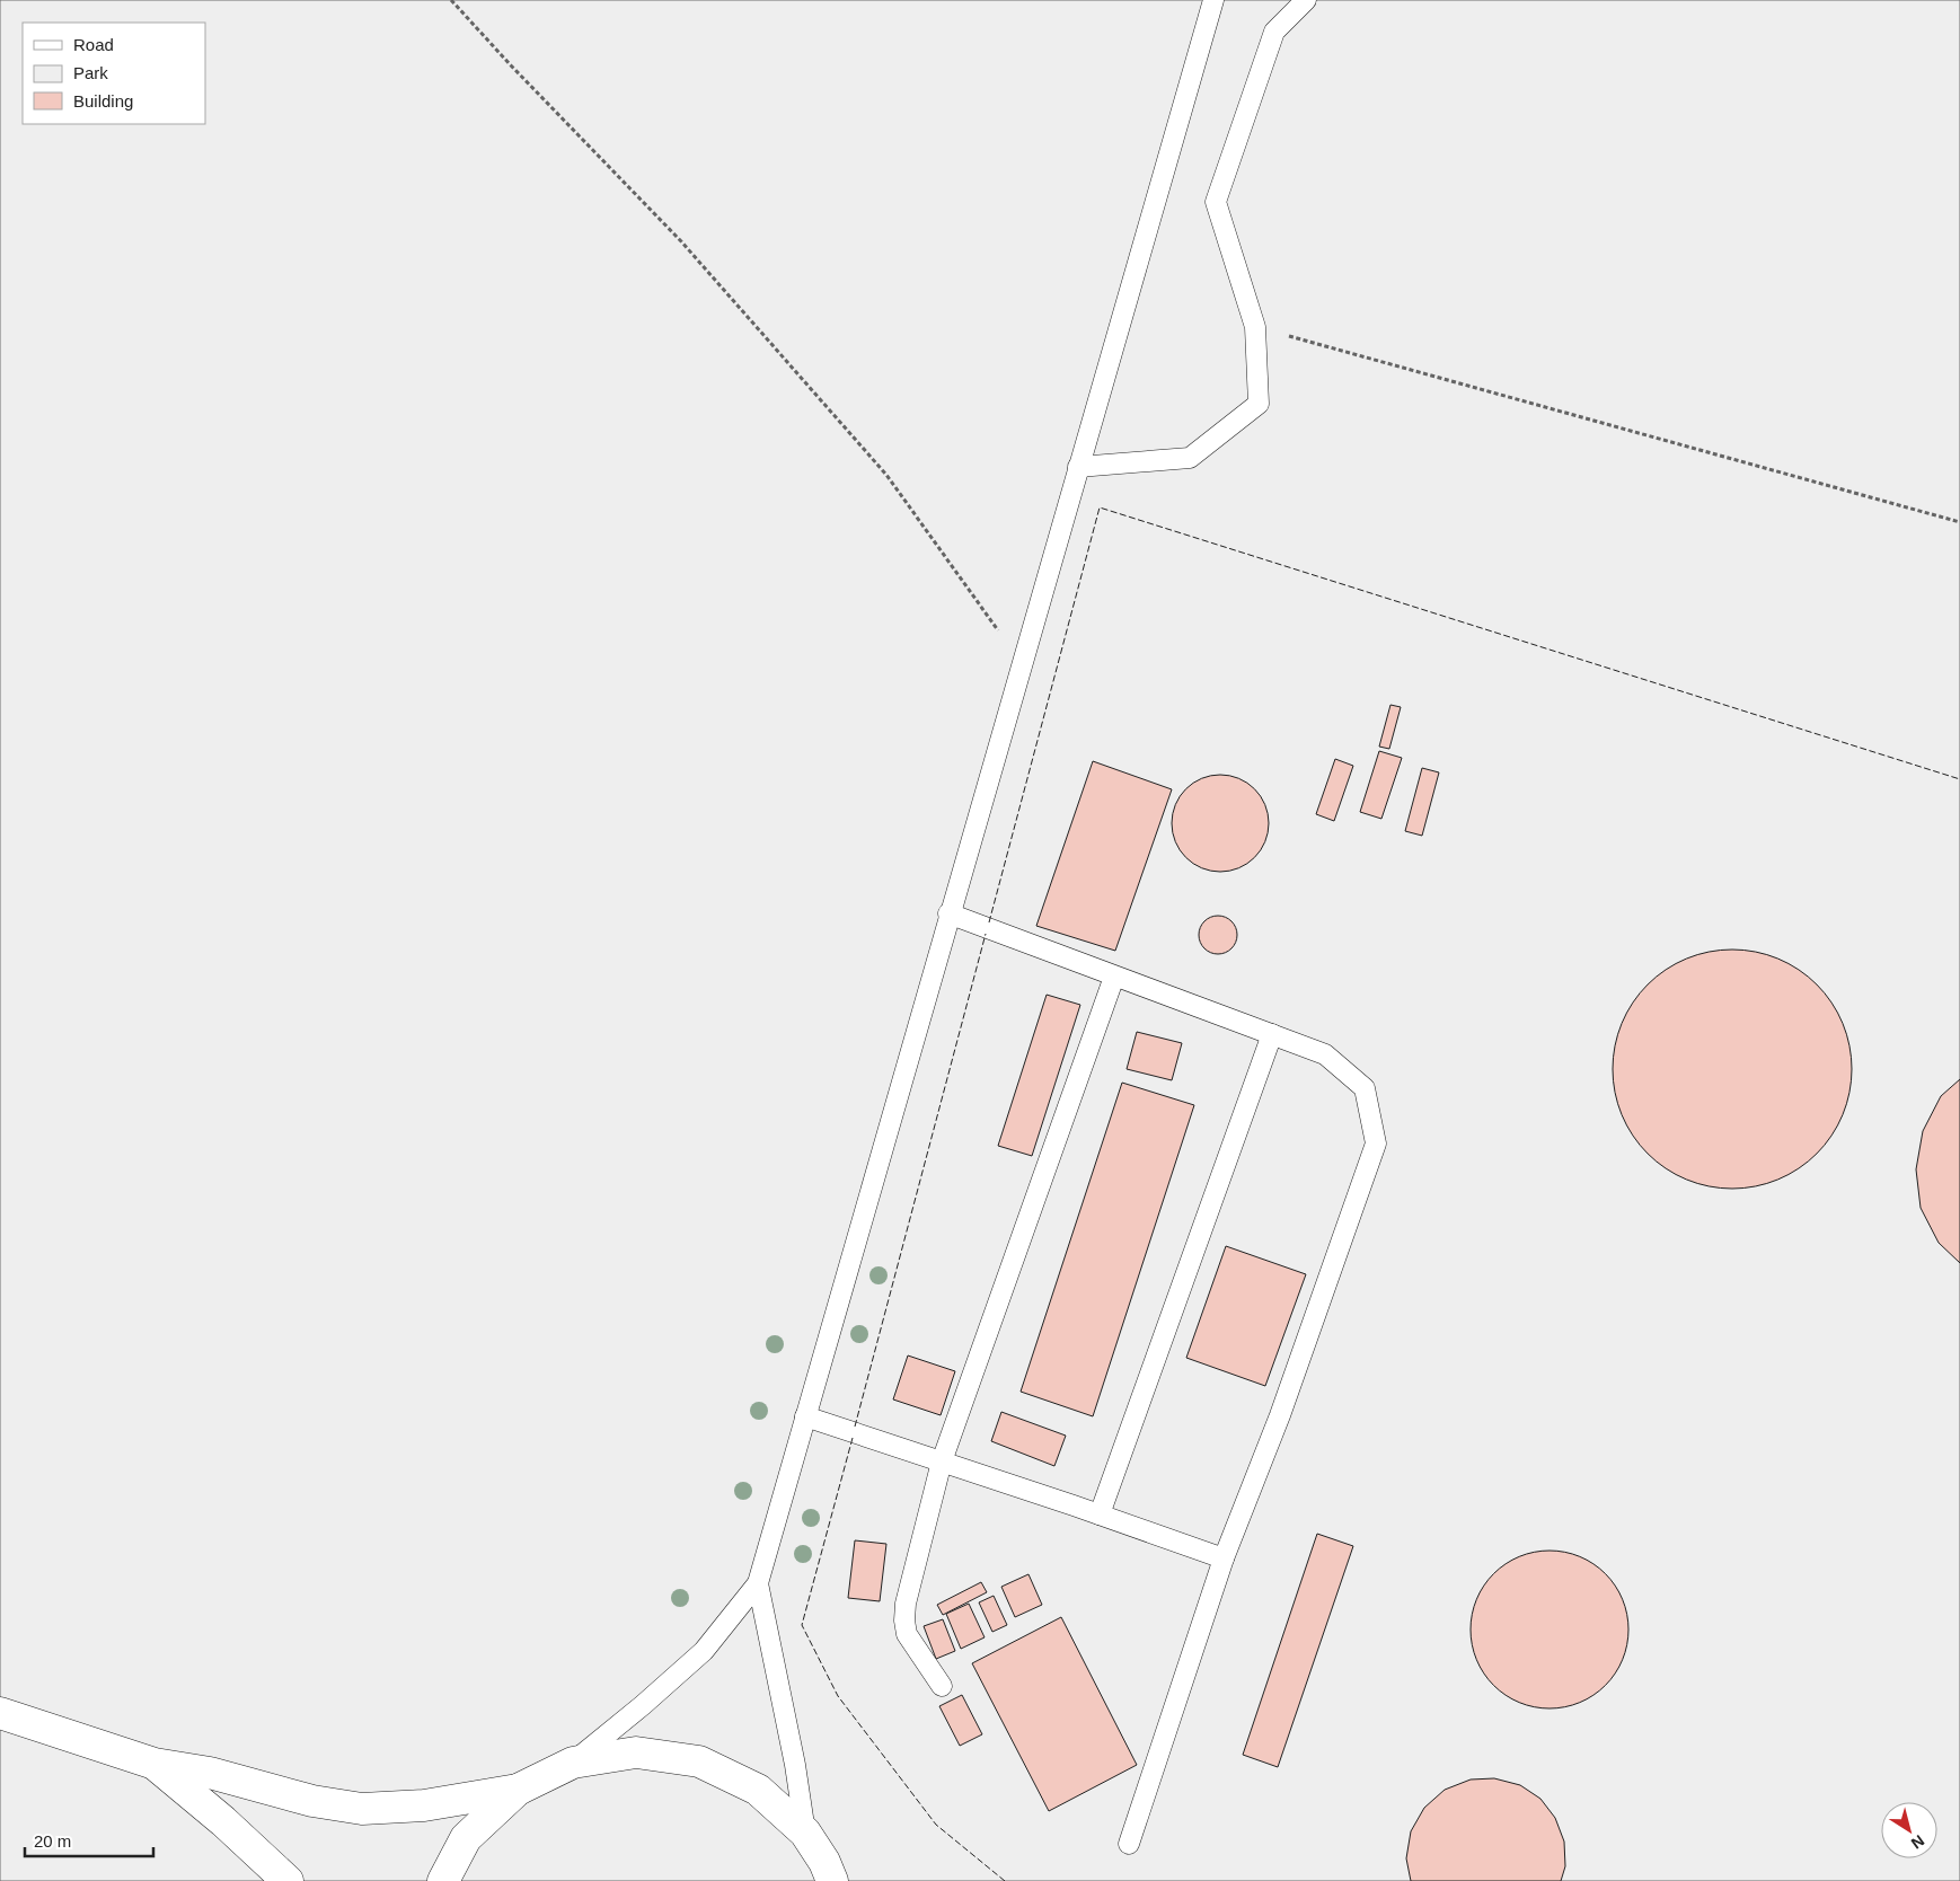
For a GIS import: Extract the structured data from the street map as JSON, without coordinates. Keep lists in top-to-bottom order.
{
  "legend": ["Road", "Park", "Building"],
  "scale_bar": "20 m",
  "north": "bottom right"
}
